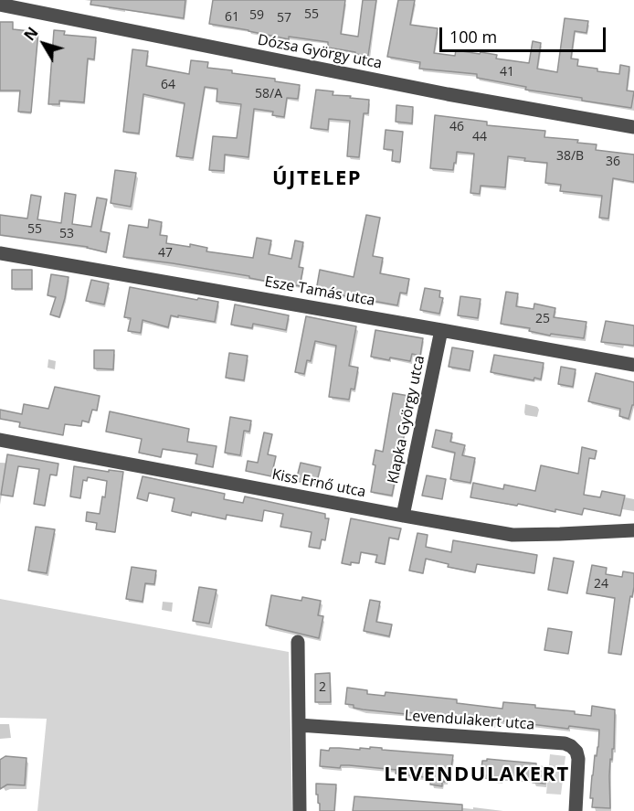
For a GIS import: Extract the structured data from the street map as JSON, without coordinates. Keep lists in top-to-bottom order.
{
  "streets": {
    "street": [
      "Dózsa György utca",
      "Esze Tamás utca",
      "Klapka György utca",
      "Kiss Ernő utca",
      "Levendulakert utca"
    ]
  },
  "crossings": [
    ["Esze Tamás utca", "Klapka György utca"],
    ["Klapka György utca", "Kiss Ernő utca"]
  ],
  "districts": ["ÚJTELEP", "LEVENDULAKERT"],
  "house_numbers": [
    "55",
    "59",
    "61",
    "57",
    "41",
    "64",
    "58/A",
    "46",
    "44",
    "38/B",
    "36",
    "55",
    "53",
    "47",
    "25",
    "24",
    "2"
  ],
  "scale_bar": "100 m",
  "north": "top left"
}
